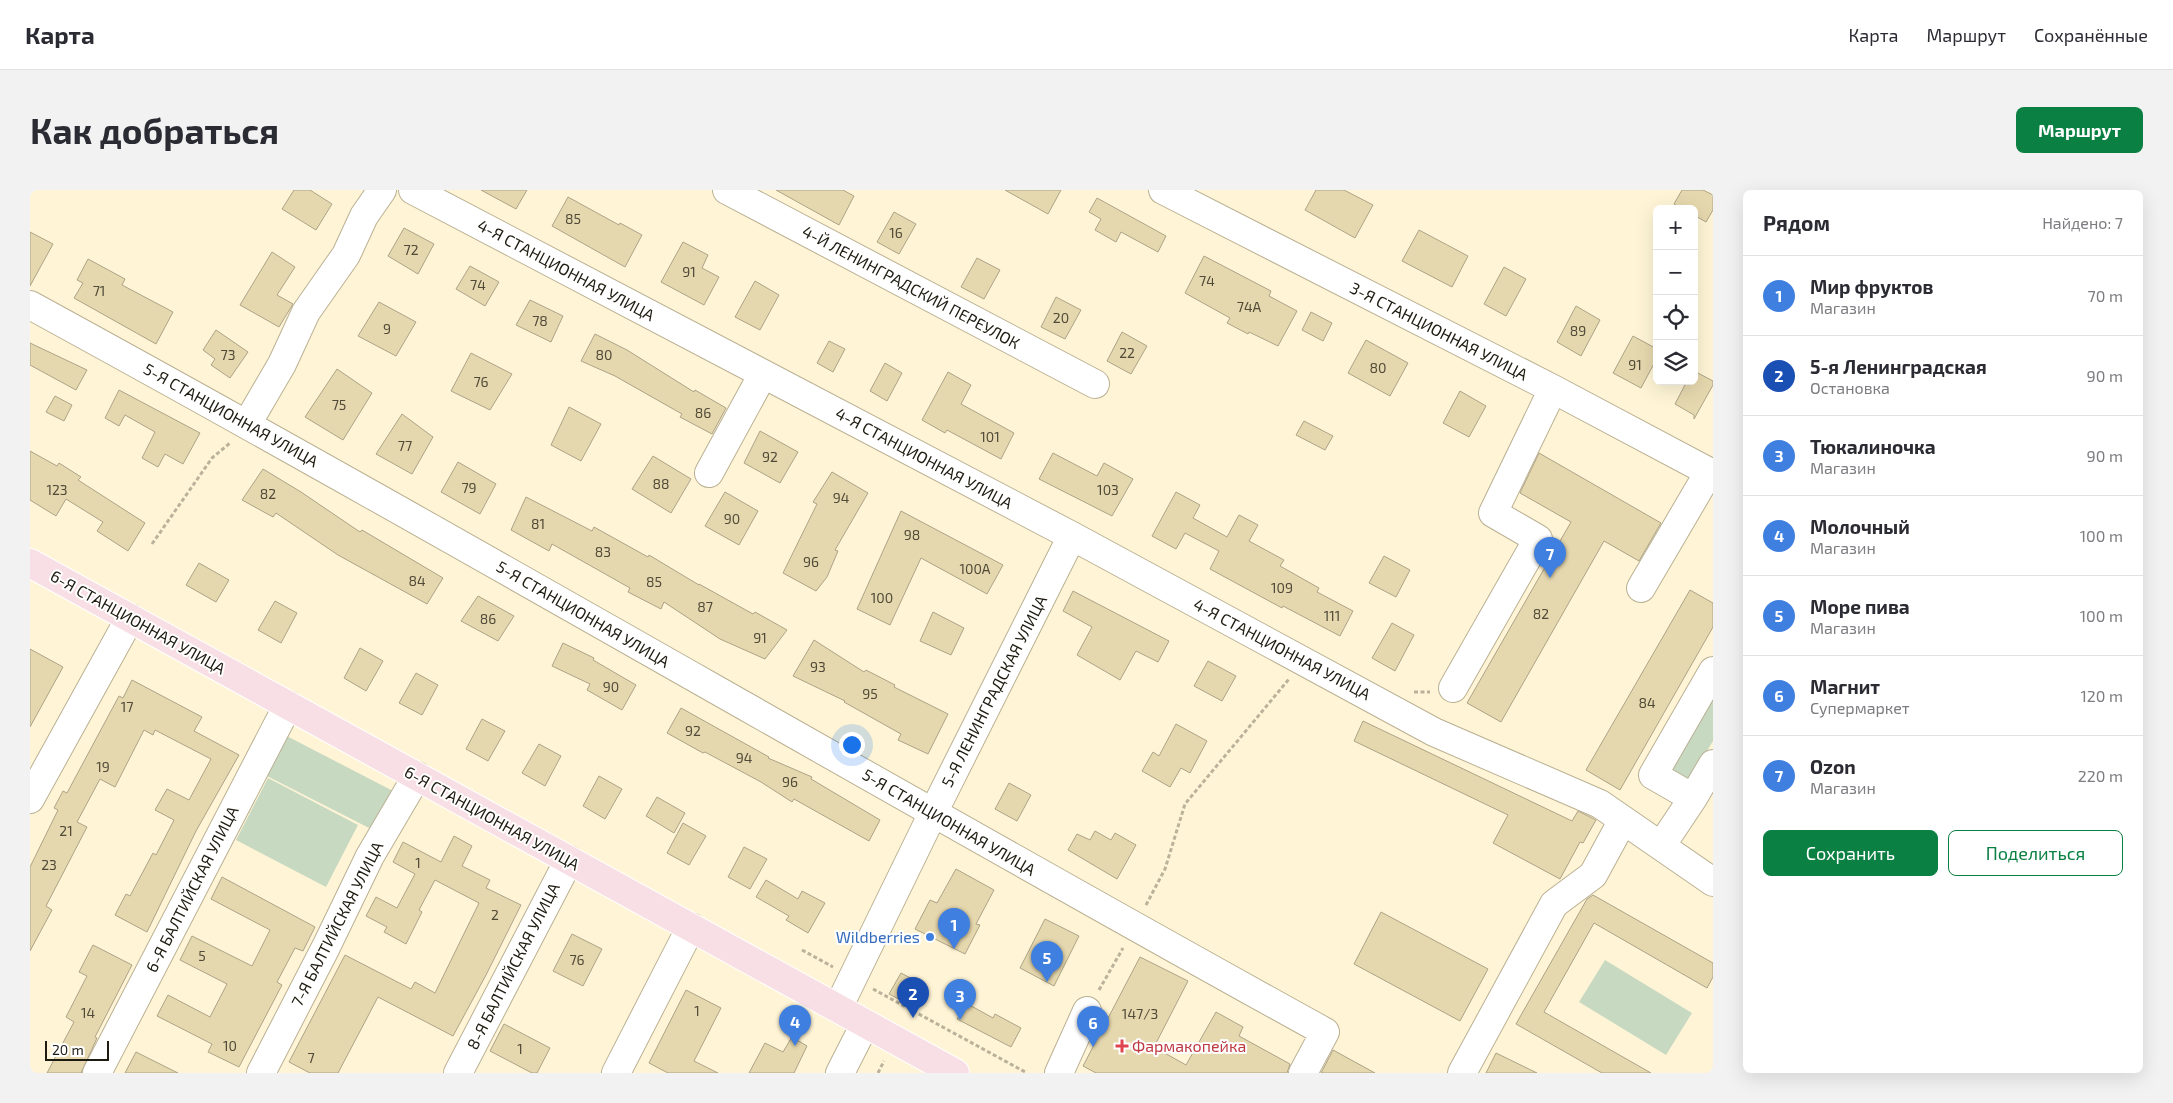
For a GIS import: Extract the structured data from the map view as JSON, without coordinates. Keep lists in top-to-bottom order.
{
  "streets": {
    "main road": ["6-Я СТАНЦИОННАЯ УЛИЦА"],
    "street": [
      "4-Я СТАНЦИОННАЯ УЛИЦА",
      "4-Й ЛЕНИНГРАДСКИЙ ПЕРЕУЛОК",
      "3-Я СТАНЦИОННАЯ УЛИЦА",
      "5-Я СТАНЦИОННАЯ УЛИЦА",
      "5-Я ЛЕНИНГРАДСКАЯ УЛИЦА",
      "6-Я БАЛТИЙСКАЯ УЛИЦА",
      "7-Я БАЛТИЙСКАЯ УЛИЦА",
      "8-Я БАЛТИЙСКАЯ УЛИЦА"
    ]
  },
  "crossings": [
    ["4-Я СТАНЦИОННАЯ УЛИЦА", "5-Я ЛЕНИНГРАДСКАЯ УЛИЦА"],
    ["5-Я СТАНЦИОННАЯ УЛИЦА", "5-Я ЛЕНИНГРАДСКАЯ УЛИЦА"],
    ["6-Я СТАНЦИОННАЯ УЛИЦА", "5-Я ЛЕНИНГРАДСКАЯ УЛИЦА"],
    ["6-Я СТАНЦИОННАЯ УЛИЦА", "6-Я БАЛТИЙСКАЯ УЛИЦА"],
    ["6-Я СТАНЦИОННАЯ УЛИЦА", "7-Я БАЛТИЙСКАЯ УЛИЦА"],
    ["6-Я СТАНЦИОННАЯ УЛИЦА", "8-Я БАЛТИЙСКАЯ УЛИЦА"]
  ],
  "places": {
    "other": ["Wildberries"],
    "health": ["Фармакопейка"]
  },
  "house_numbers": [
    "85",
    "16",
    "72",
    "91",
    "74",
    "74",
    "71",
    "74А",
    "20",
    "78",
    "9",
    "89",
    "22",
    "73",
    "80",
    "91",
    "80",
    "76",
    "75",
    "86",
    "101",
    "77",
    "92",
    "88",
    "79",
    "123",
    "103",
    "82",
    "94",
    "90",
    "81",
    "98",
    "83",
    "96",
    "100А",
    "84",
    "85",
    "109",
    "100",
    "87",
    "82",
    "111",
    "86",
    "91",
    "93",
    "90",
    "95",
    "84",
    "17",
    "92",
    "94",
    "19",
    "96",
    "21",
    "1",
    "23",
    "2",
    "5",
    "76",
    "1",
    "14",
    "147/3",
    "10",
    "1",
    "7"
  ],
  "scale_bar": "20 m",
  "page": {
    "header": "Карта",
    "nav": ["Карта", "Маршрут", "Сохранённые"],
    "buttons": [
      "Маршрут",
      ["Сохранить", "Поделиться"]
    ],
    "title": "Как добраться",
    "heading": ["Рядом", "Найдено: 7"],
    "map_buttons": ["+", "−"],
    "list": [
      {
        "mark": "1",
        "name": "Мир фруктов",
        "note": "Магазин",
        "value": "70 m"
      },
      {
        "mark": "2",
        "name": "5-я Ленинградская",
        "note": "Остановка",
        "value": "90 m"
      },
      {
        "mark": "3",
        "name": "Тюкалиночка",
        "note": "Магазин",
        "value": "90 m"
      },
      {
        "mark": "4",
        "name": "Молочный",
        "note": "Магазин",
        "value": "100 m"
      },
      {
        "mark": "5",
        "name": "Море пива",
        "note": "Магазин",
        "value": "100 m"
      },
      {
        "mark": "6",
        "name": "Магнит",
        "note": "Супермаркет",
        "value": "120 m"
      },
      {
        "mark": "7",
        "name": "Ozon",
        "note": "Магазин",
        "value": "220 m"
      }
    ],
    "pins": [
      "7",
      "1",
      "5",
      "2",
      "3",
      "4",
      "6"
    ],
    "scale": "20 m"
  }
}
